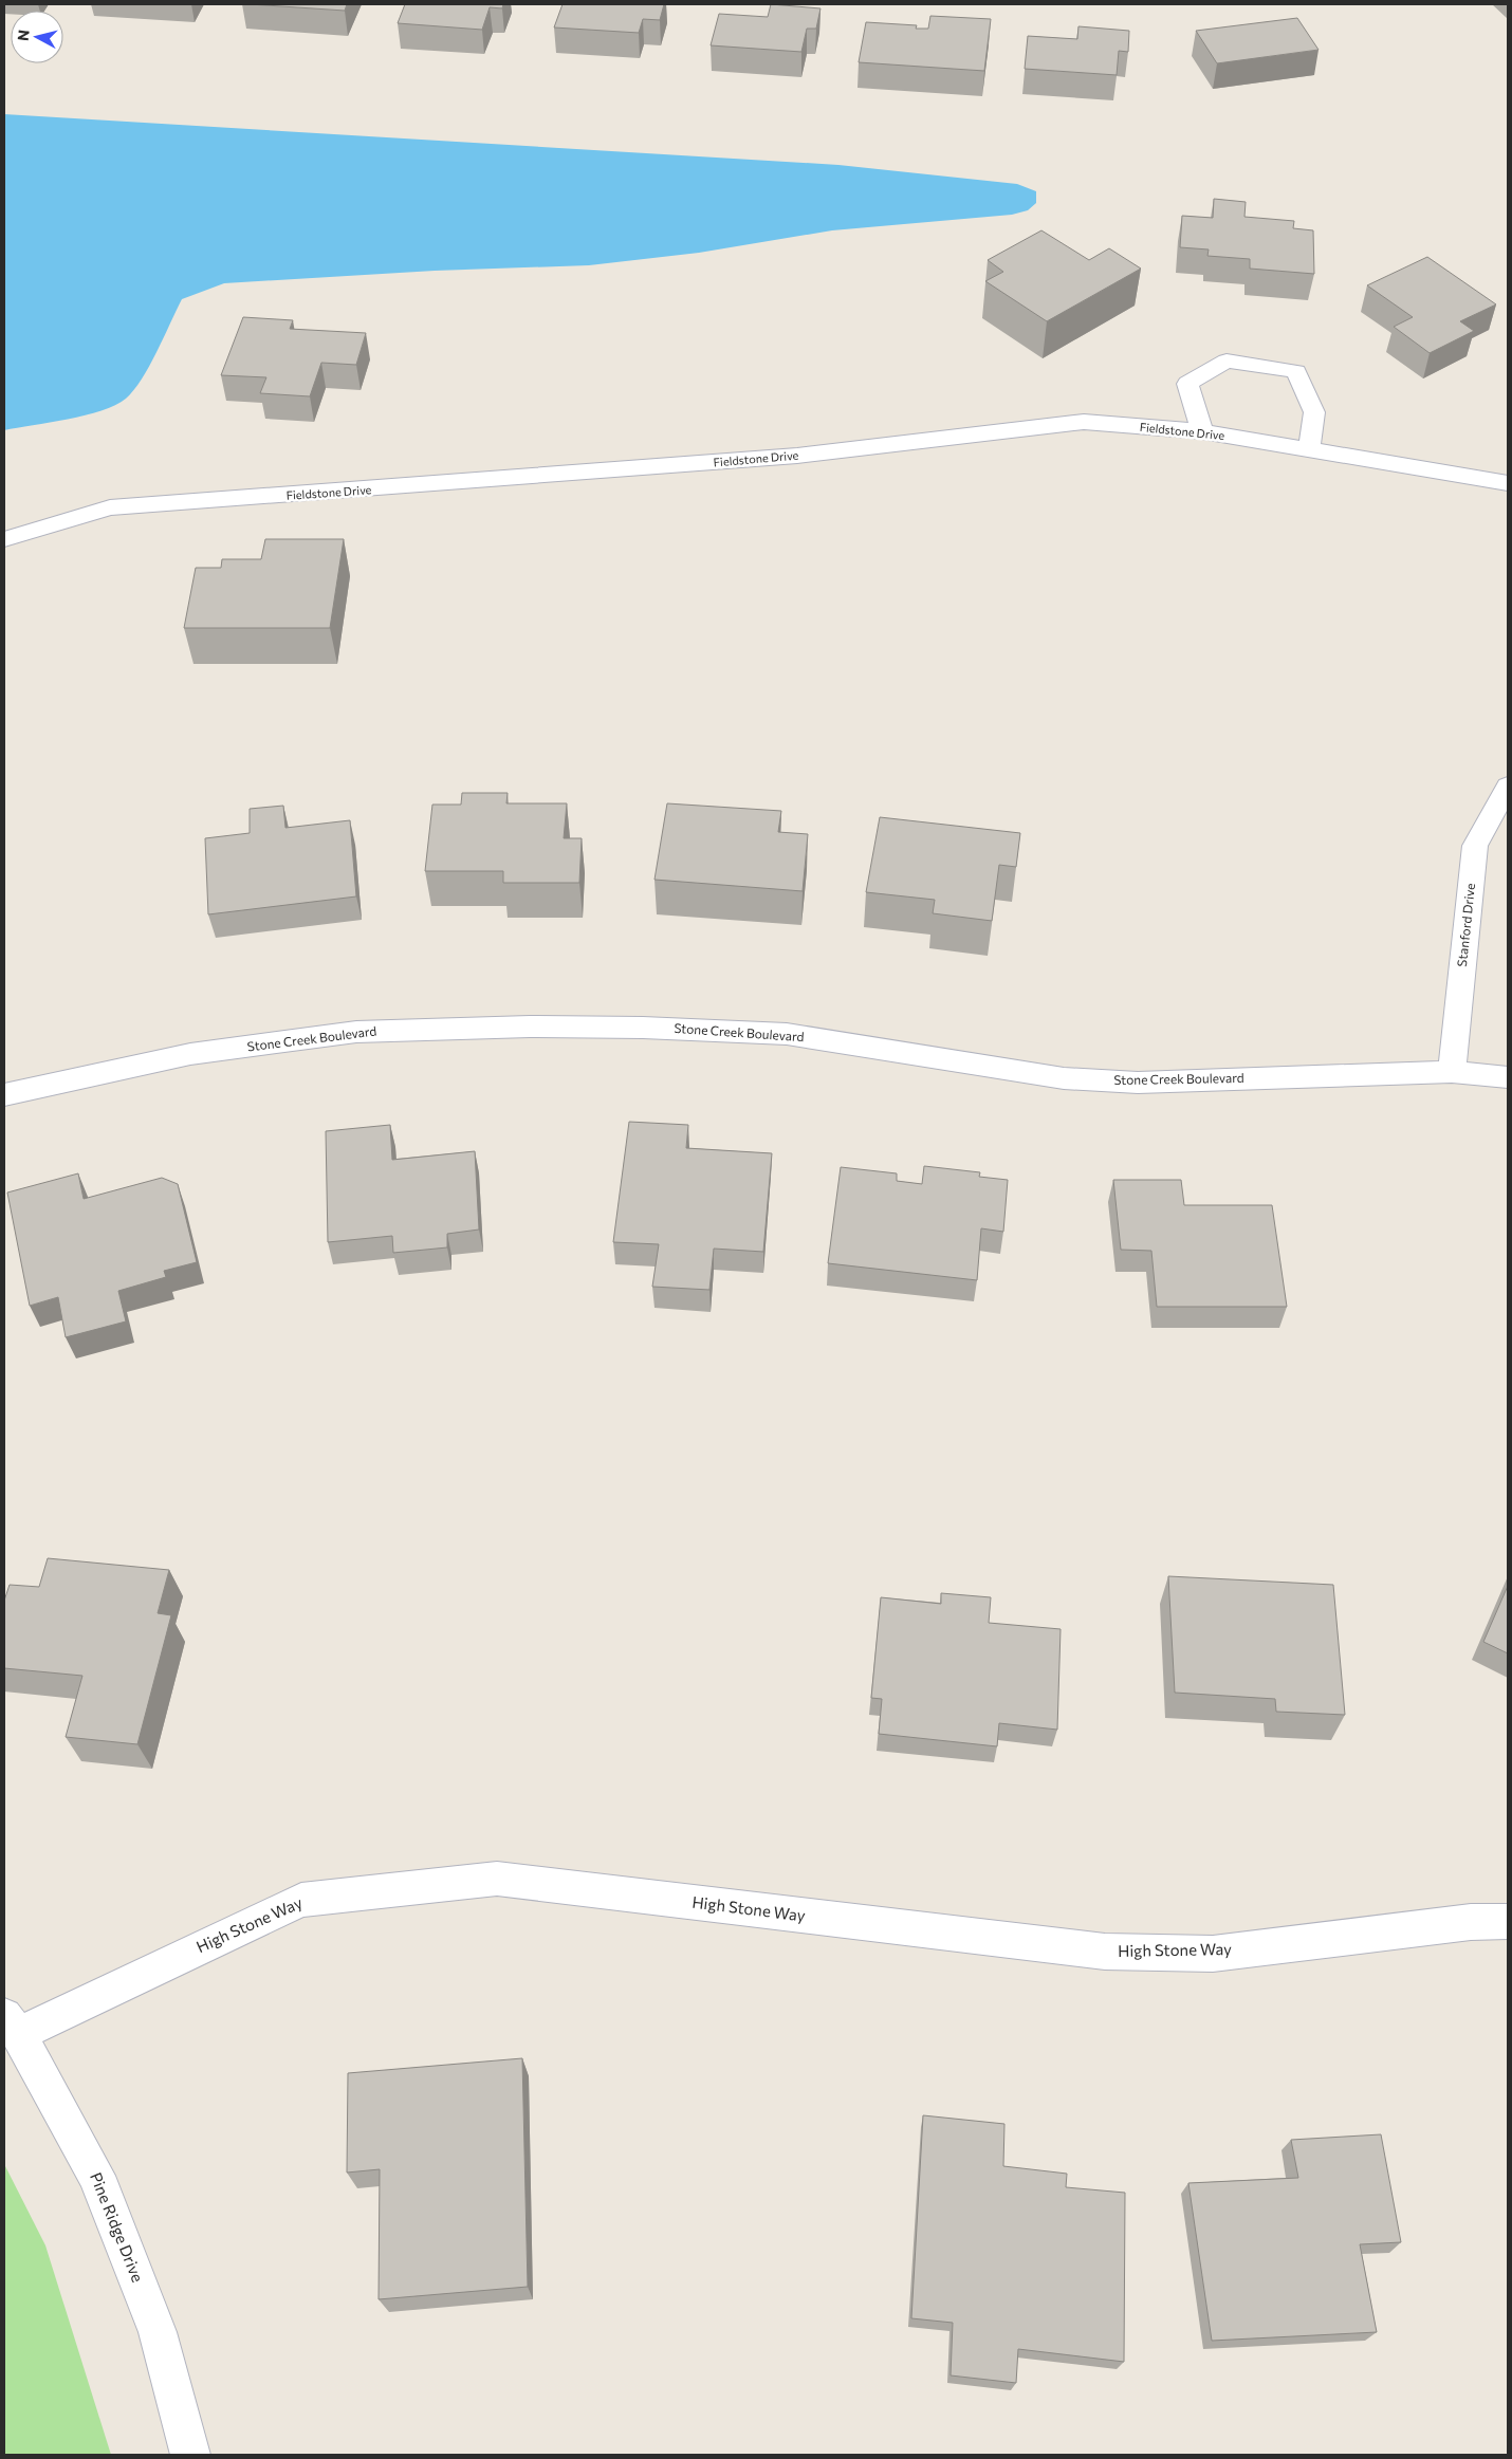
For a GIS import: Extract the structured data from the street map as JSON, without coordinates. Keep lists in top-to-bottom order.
{
  "streets": {
    "street": [
      "Fieldstone Drive",
      "Stanford Drive",
      "Stone Creek Boulevard",
      "High Stone Way",
      "Pine Ridge Drive"
    ]
  },
  "crossings": [
    ["Stanford Drive", "Stone Creek Boulevard"],
    ["High Stone Way", "Pine Ridge Drive"]
  ],
  "north": "left"
}
